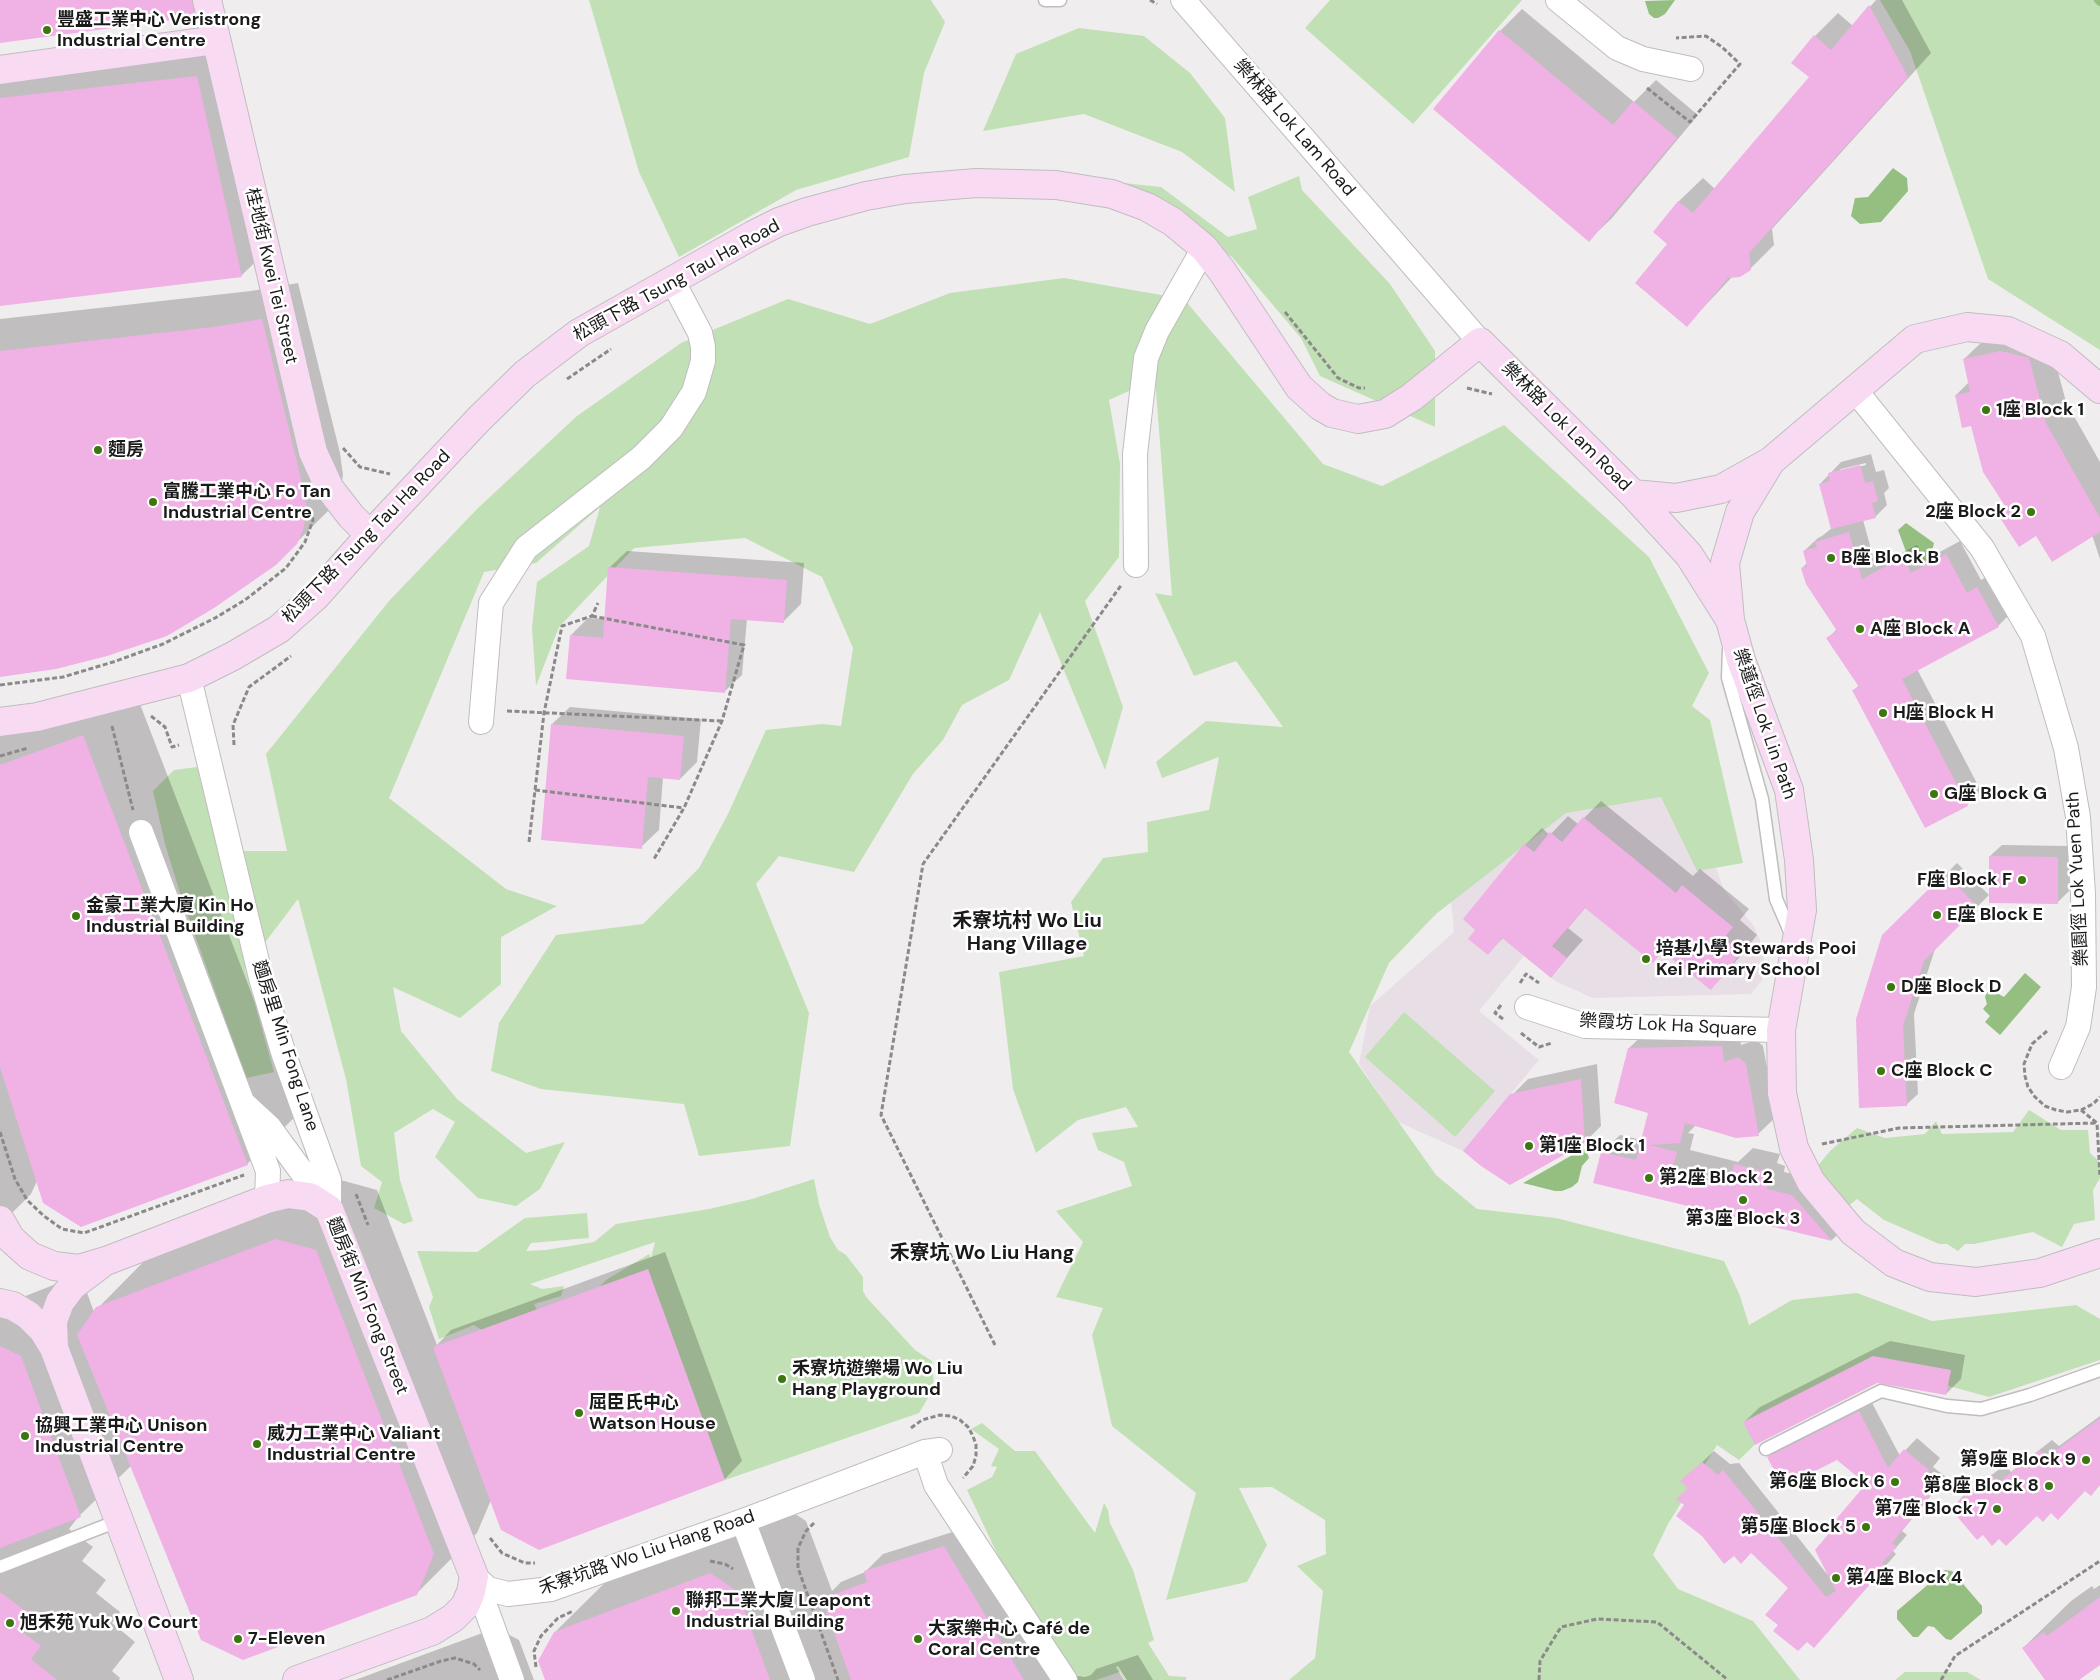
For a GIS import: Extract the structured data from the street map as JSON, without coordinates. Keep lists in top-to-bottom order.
{
  "streets": {
    "street": [
      "樂林路 Lok Lam Road",
      "桂地街 Kwei Tei Street",
      "松頭下路 Tsung Tau Ha Road",
      "樂蓮徑 Lok Lin Path",
      "樂園徑 Lok Yuen Path",
      "樂霞坊 Lok Ha Square",
      "麵房里 Min Fong Lane",
      "麵房街 Min Fong Street",
      "禾寮坑路 Wo Liu Hang Road"
    ]
  },
  "crossings": [
    ["樂林路 Lok Lam Road", "松頭下路 Tsung Tau Ha Road"],
    ["樂林路 Lok Lam Road", "樂蓮徑 Lok Lin Path"],
    ["樂林路 Lok Lam Road", "樂園徑 Lok Yuen Path"],
    ["桂地街 Kwei Tei Street", "松頭下路 Tsung Tau Ha Road"],
    ["松頭下路 Tsung Tau Ha Road", "麵房里 Min Fong Lane"],
    ["樂蓮徑 Lok Lin Path", "樂霞坊 Lok Ha Square"],
    ["麵房里 Min Fong Lane", "麵房街 Min Fong Street"],
    ["麵房街 Min Fong Street", "禾寮坑路 Wo Liu Hang Road"]
  ],
  "districts": ["禾寮坑村 Wo Liu Hang Village", "禾寮坑 Wo Liu Hang"],
  "places": [
    "豐盛工業中心 Veristrong Industrial Centre",
    "1座 Block 1",
    "麵房",
    "富騰工業中心 Fo Tan Industrial Centre",
    "2座 Block 2",
    "B座 Block B",
    "A座 Block A",
    "H座 Block H",
    "G座 Block G",
    "F座 Block F",
    "E座 Block E",
    "金豪工業大廈 Kin Ho Industrial Building",
    "培基小學 Stewards Pooi Kei Primary School",
    "D座 Block D",
    "C座 Block C",
    "第1座 Block 1",
    "第2座 Block 2",
    "第3座 Block 3",
    "禾寮坑遊樂場 Wo Liu Hang Playground",
    "屈臣氏中心 Watson House",
    "協興工業中心 Unison Industrial Centre",
    "威力工業中心 Valiant Industrial Centre",
    "第9座 Block 9",
    "第6座 Block 6",
    "第8座 Block 8",
    "第7座 Block 7",
    "第5座 Block 5",
    "第4座 Block 4",
    "聯邦工業大廈 Leapont Industrial Building",
    "旭禾苑 Yuk Wo Court",
    "7-Eleven",
    "大家樂中心 Café de Coral Centre"
  ]
}
